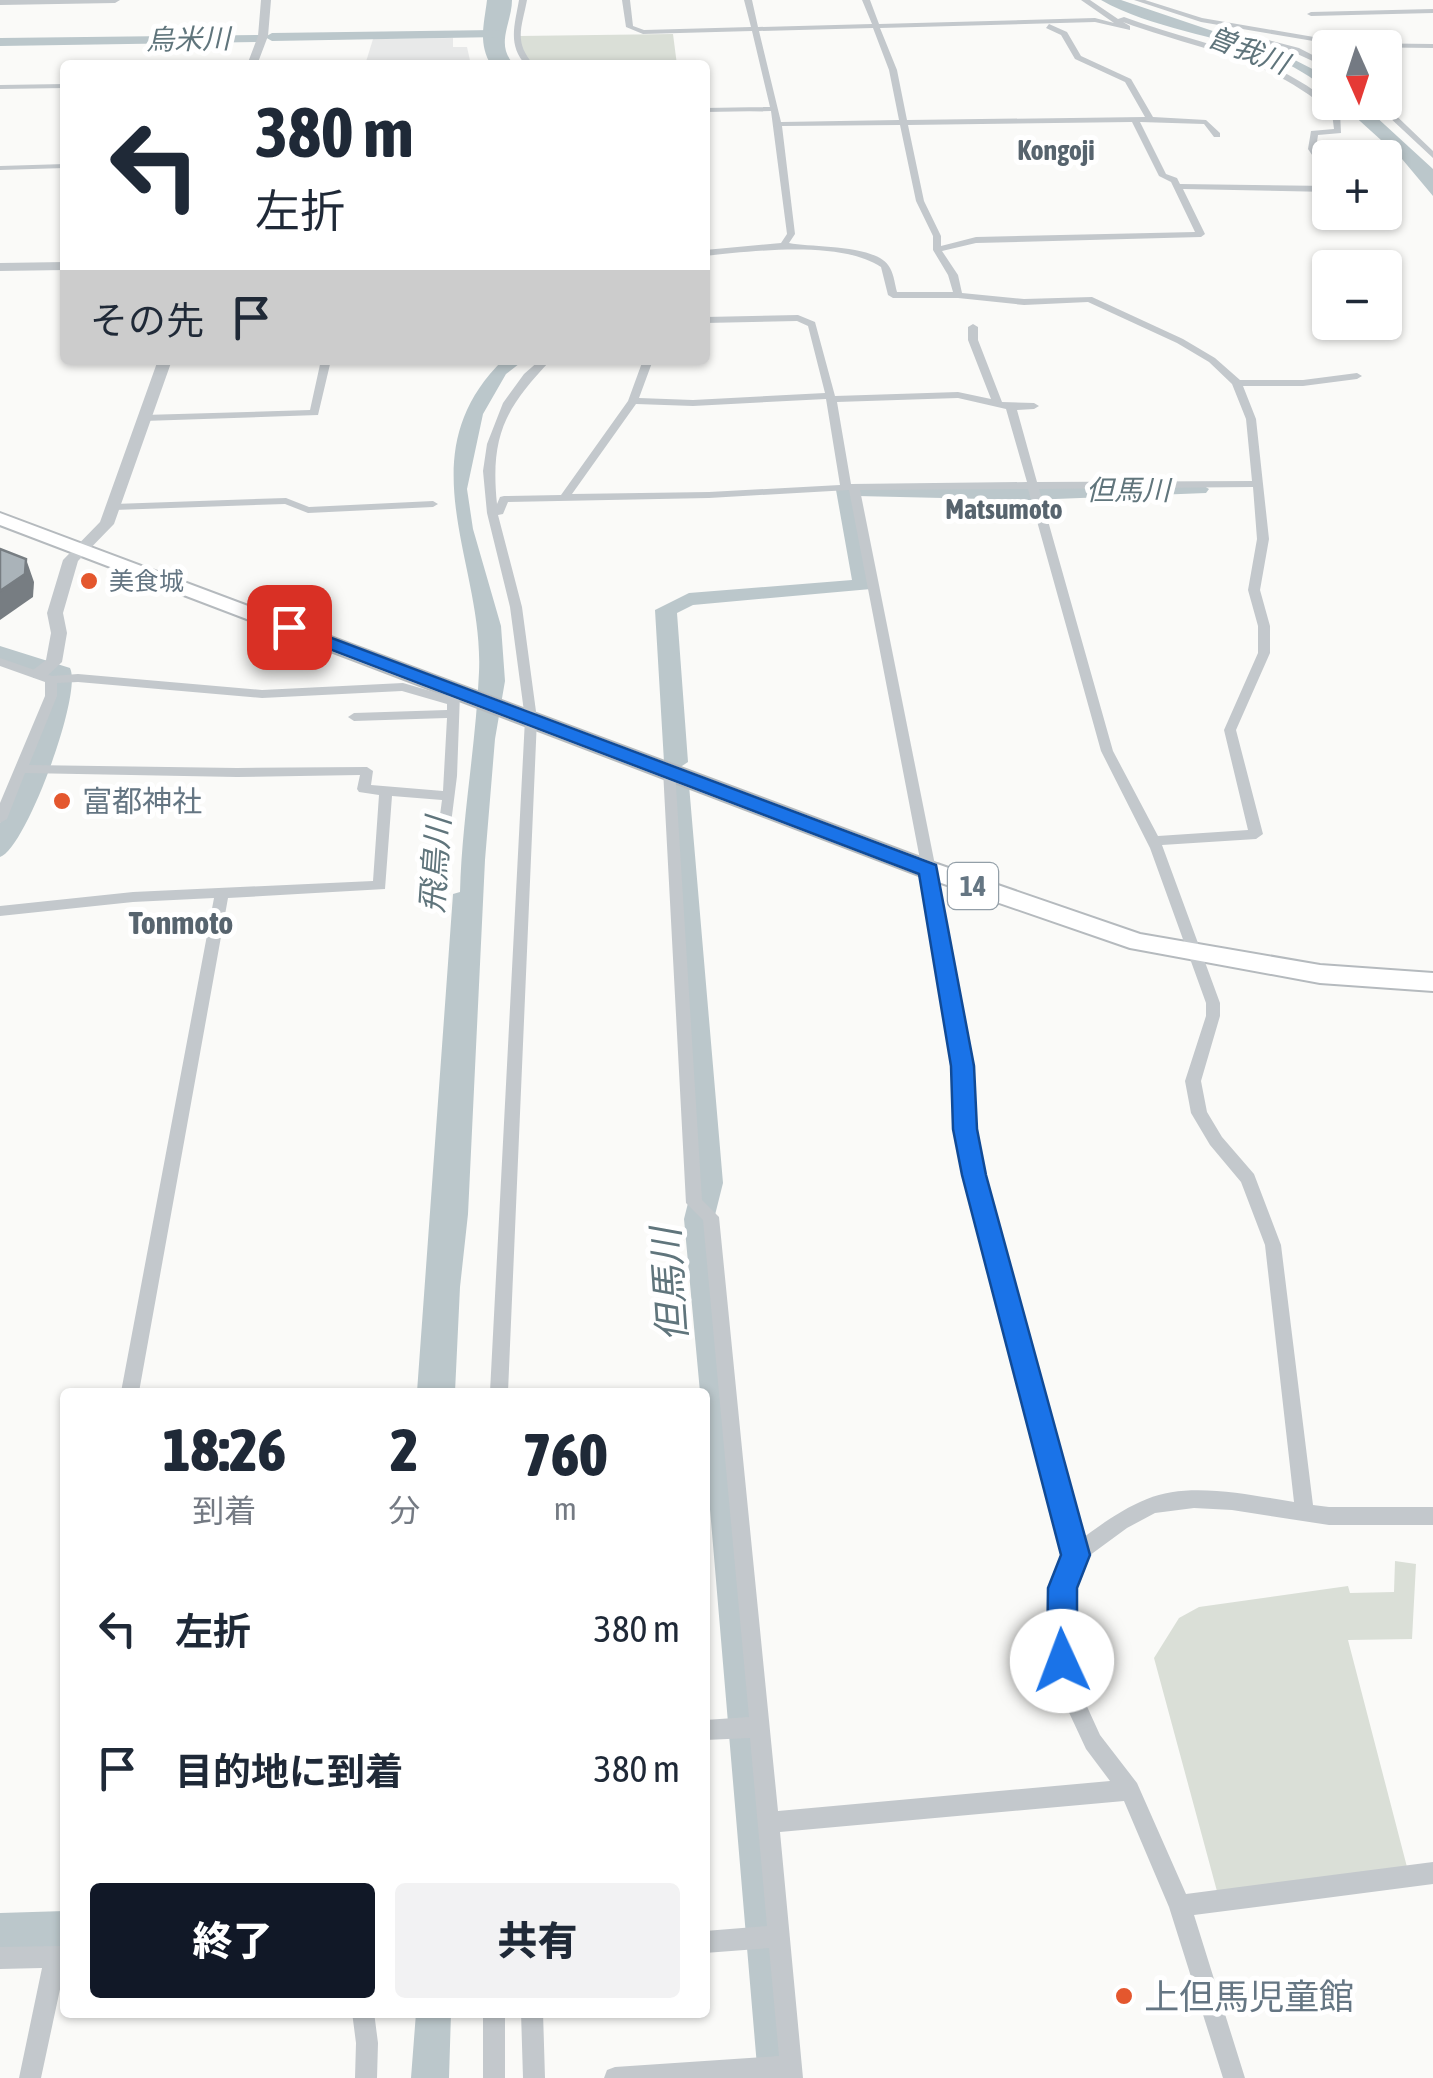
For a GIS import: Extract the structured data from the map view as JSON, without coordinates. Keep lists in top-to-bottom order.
{
  "streets": {
    "main road": ["14"]
  },
  "districts": ["Kongoji", "Matsumoto", "Tonmoto"],
  "water": [
    "烏米川",
    "曽我川",
    "但馬川",
    "飛鳥川"
  ],
  "places": ["美食城", "富都神社", "上但馬児童館"],
  "north": "bottom",
  "page": {
    "map_buttons": ["+", "−"],
    "turn": ["380 m", "左折"],
    "then": "その先",
    "eta": [
      "18:26",
      "到着",
      "2",
      "分",
      "760",
      "m"
    ],
    "list": [
      {
        "name": "左折",
        "value": "380 m"
      },
      {
        "name": "目的地に到着",
        "value": "380 m"
      }
    ],
    "buttons": ["終了", "共有"]
  }
}
